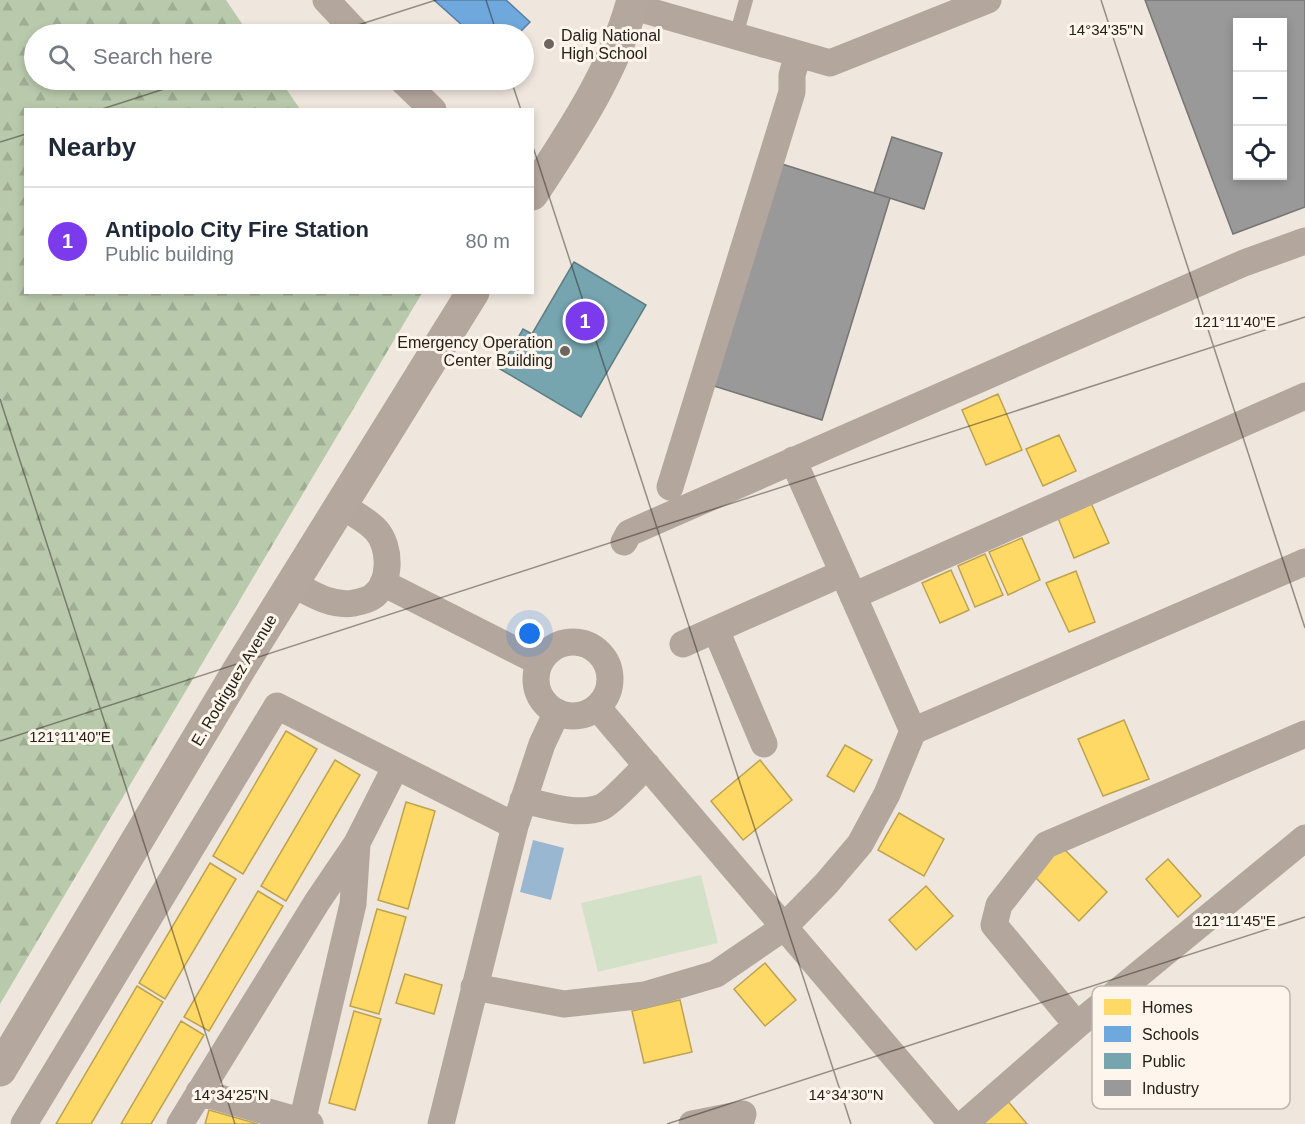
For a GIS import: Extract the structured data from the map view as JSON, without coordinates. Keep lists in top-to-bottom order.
{
  "streets": {
    "main road": ["E. Rodriguez Avenue"]
  },
  "places": ["Dalig National High School", "Emergency Operation Center Building"],
  "legend": [
    "Homes",
    "Schools",
    "Public",
    "Industry"
  ],
  "page": {
    "map_buttons": ["+", "−"],
    "search": "Search here",
    "heading": "Nearby",
    "list": [
      {
        "mark": "1",
        "name": "Antipolo City Fire Station",
        "note": "Public building",
        "value": "80 m"
      }
    ],
    "pins": "1"
  },
  "coordinates": [
    "14°34'35\"N",
    "121°11'40\"E",
    "121°11'45\"E",
    "14°34'25\"N",
    "14°34'30\"N"
  ]
}
